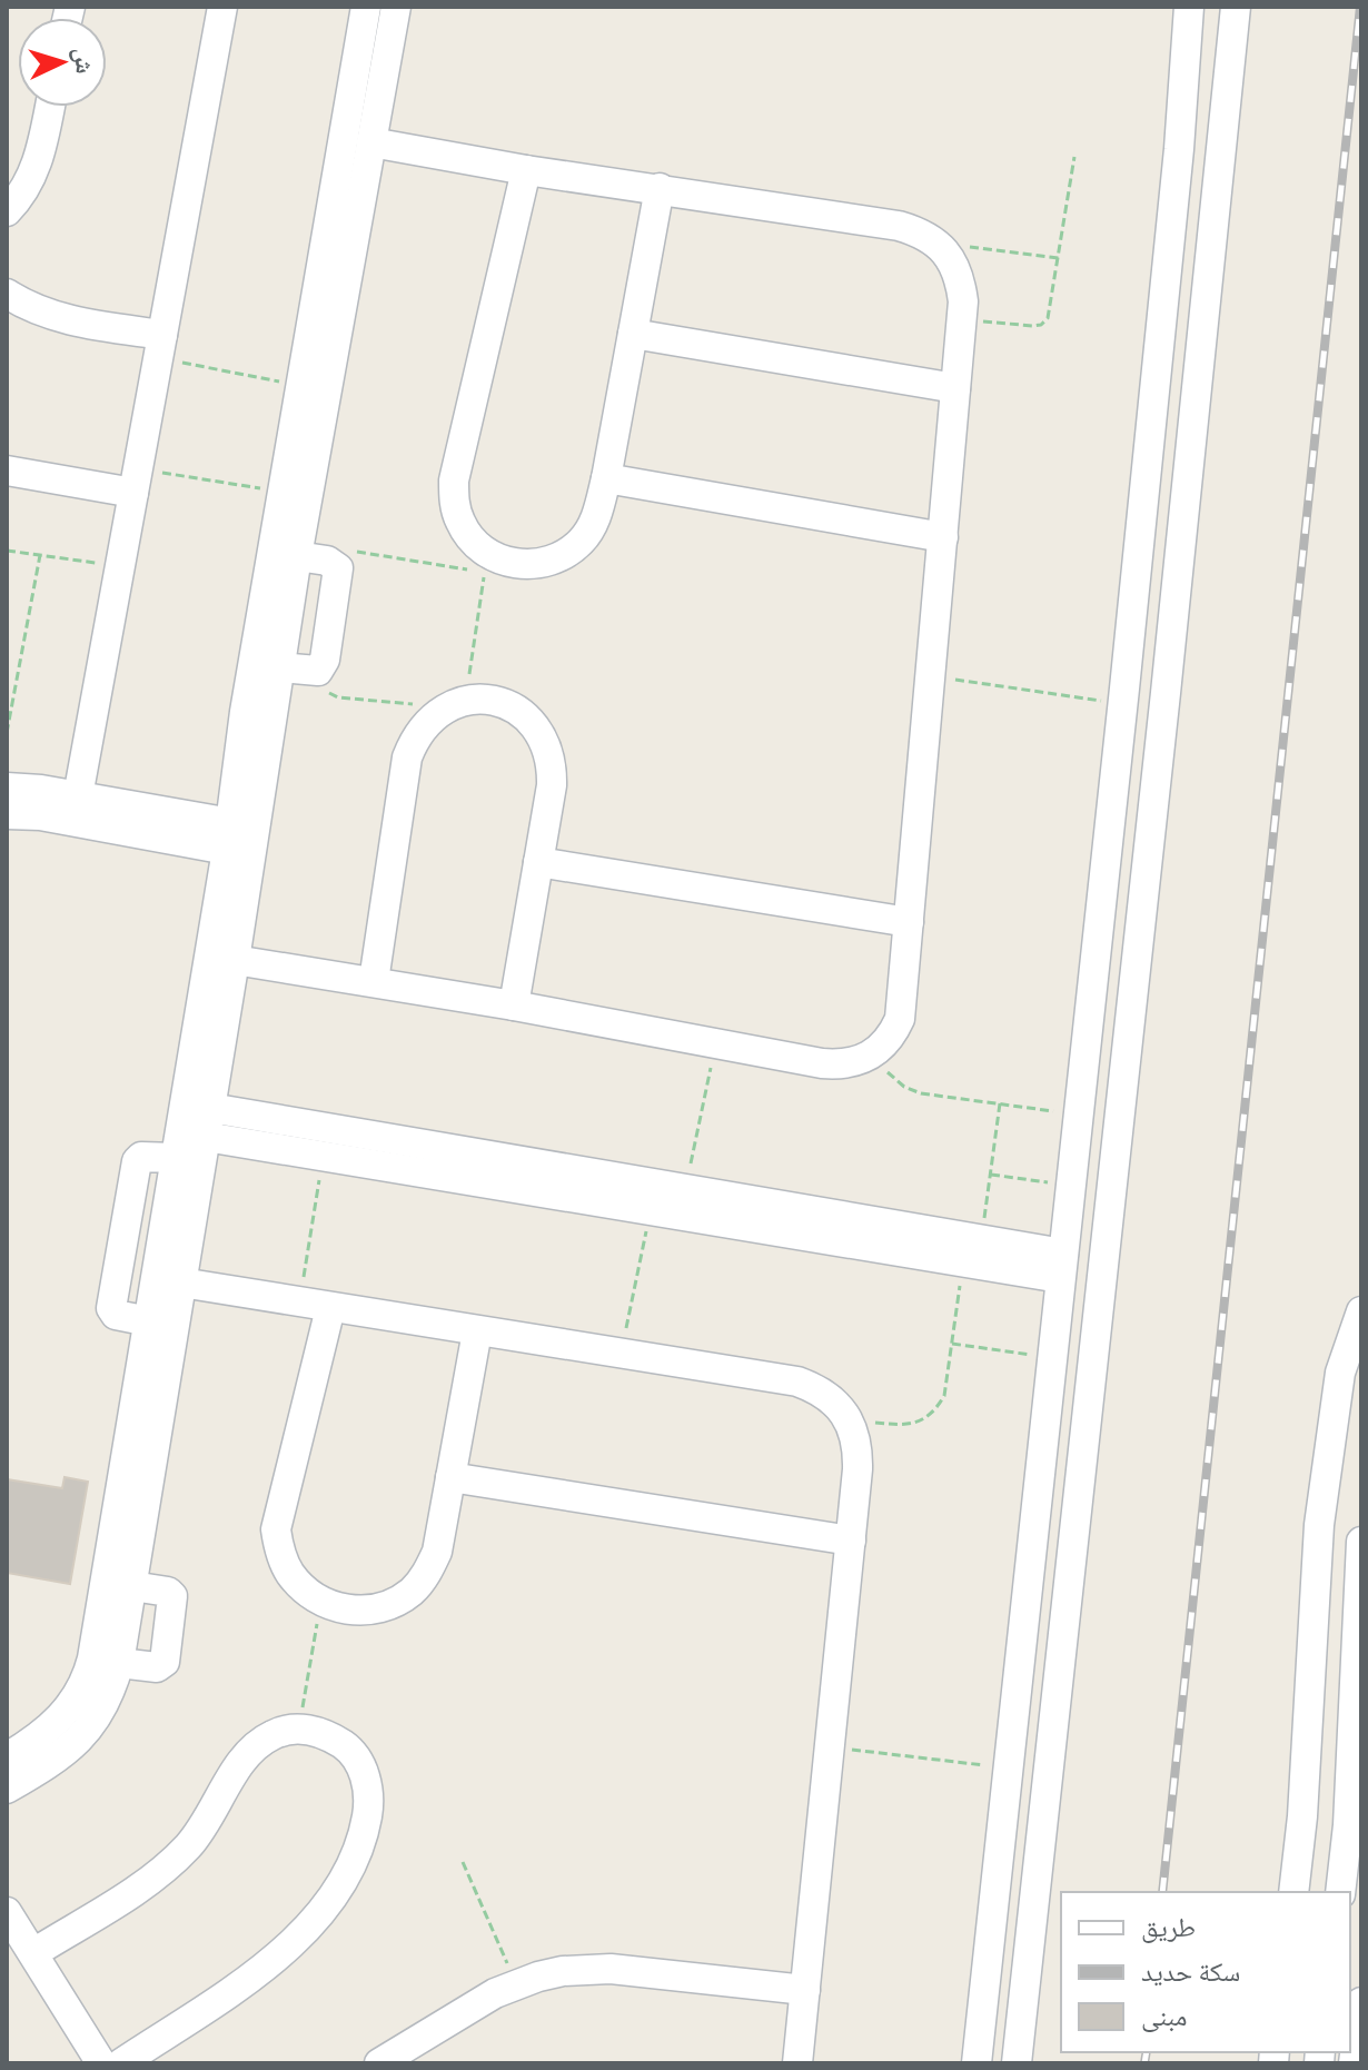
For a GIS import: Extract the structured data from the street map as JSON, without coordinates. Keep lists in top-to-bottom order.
{
  "legend": ["طريق", "سكة حديد", "مبنى"],
  "north": "right"
}
